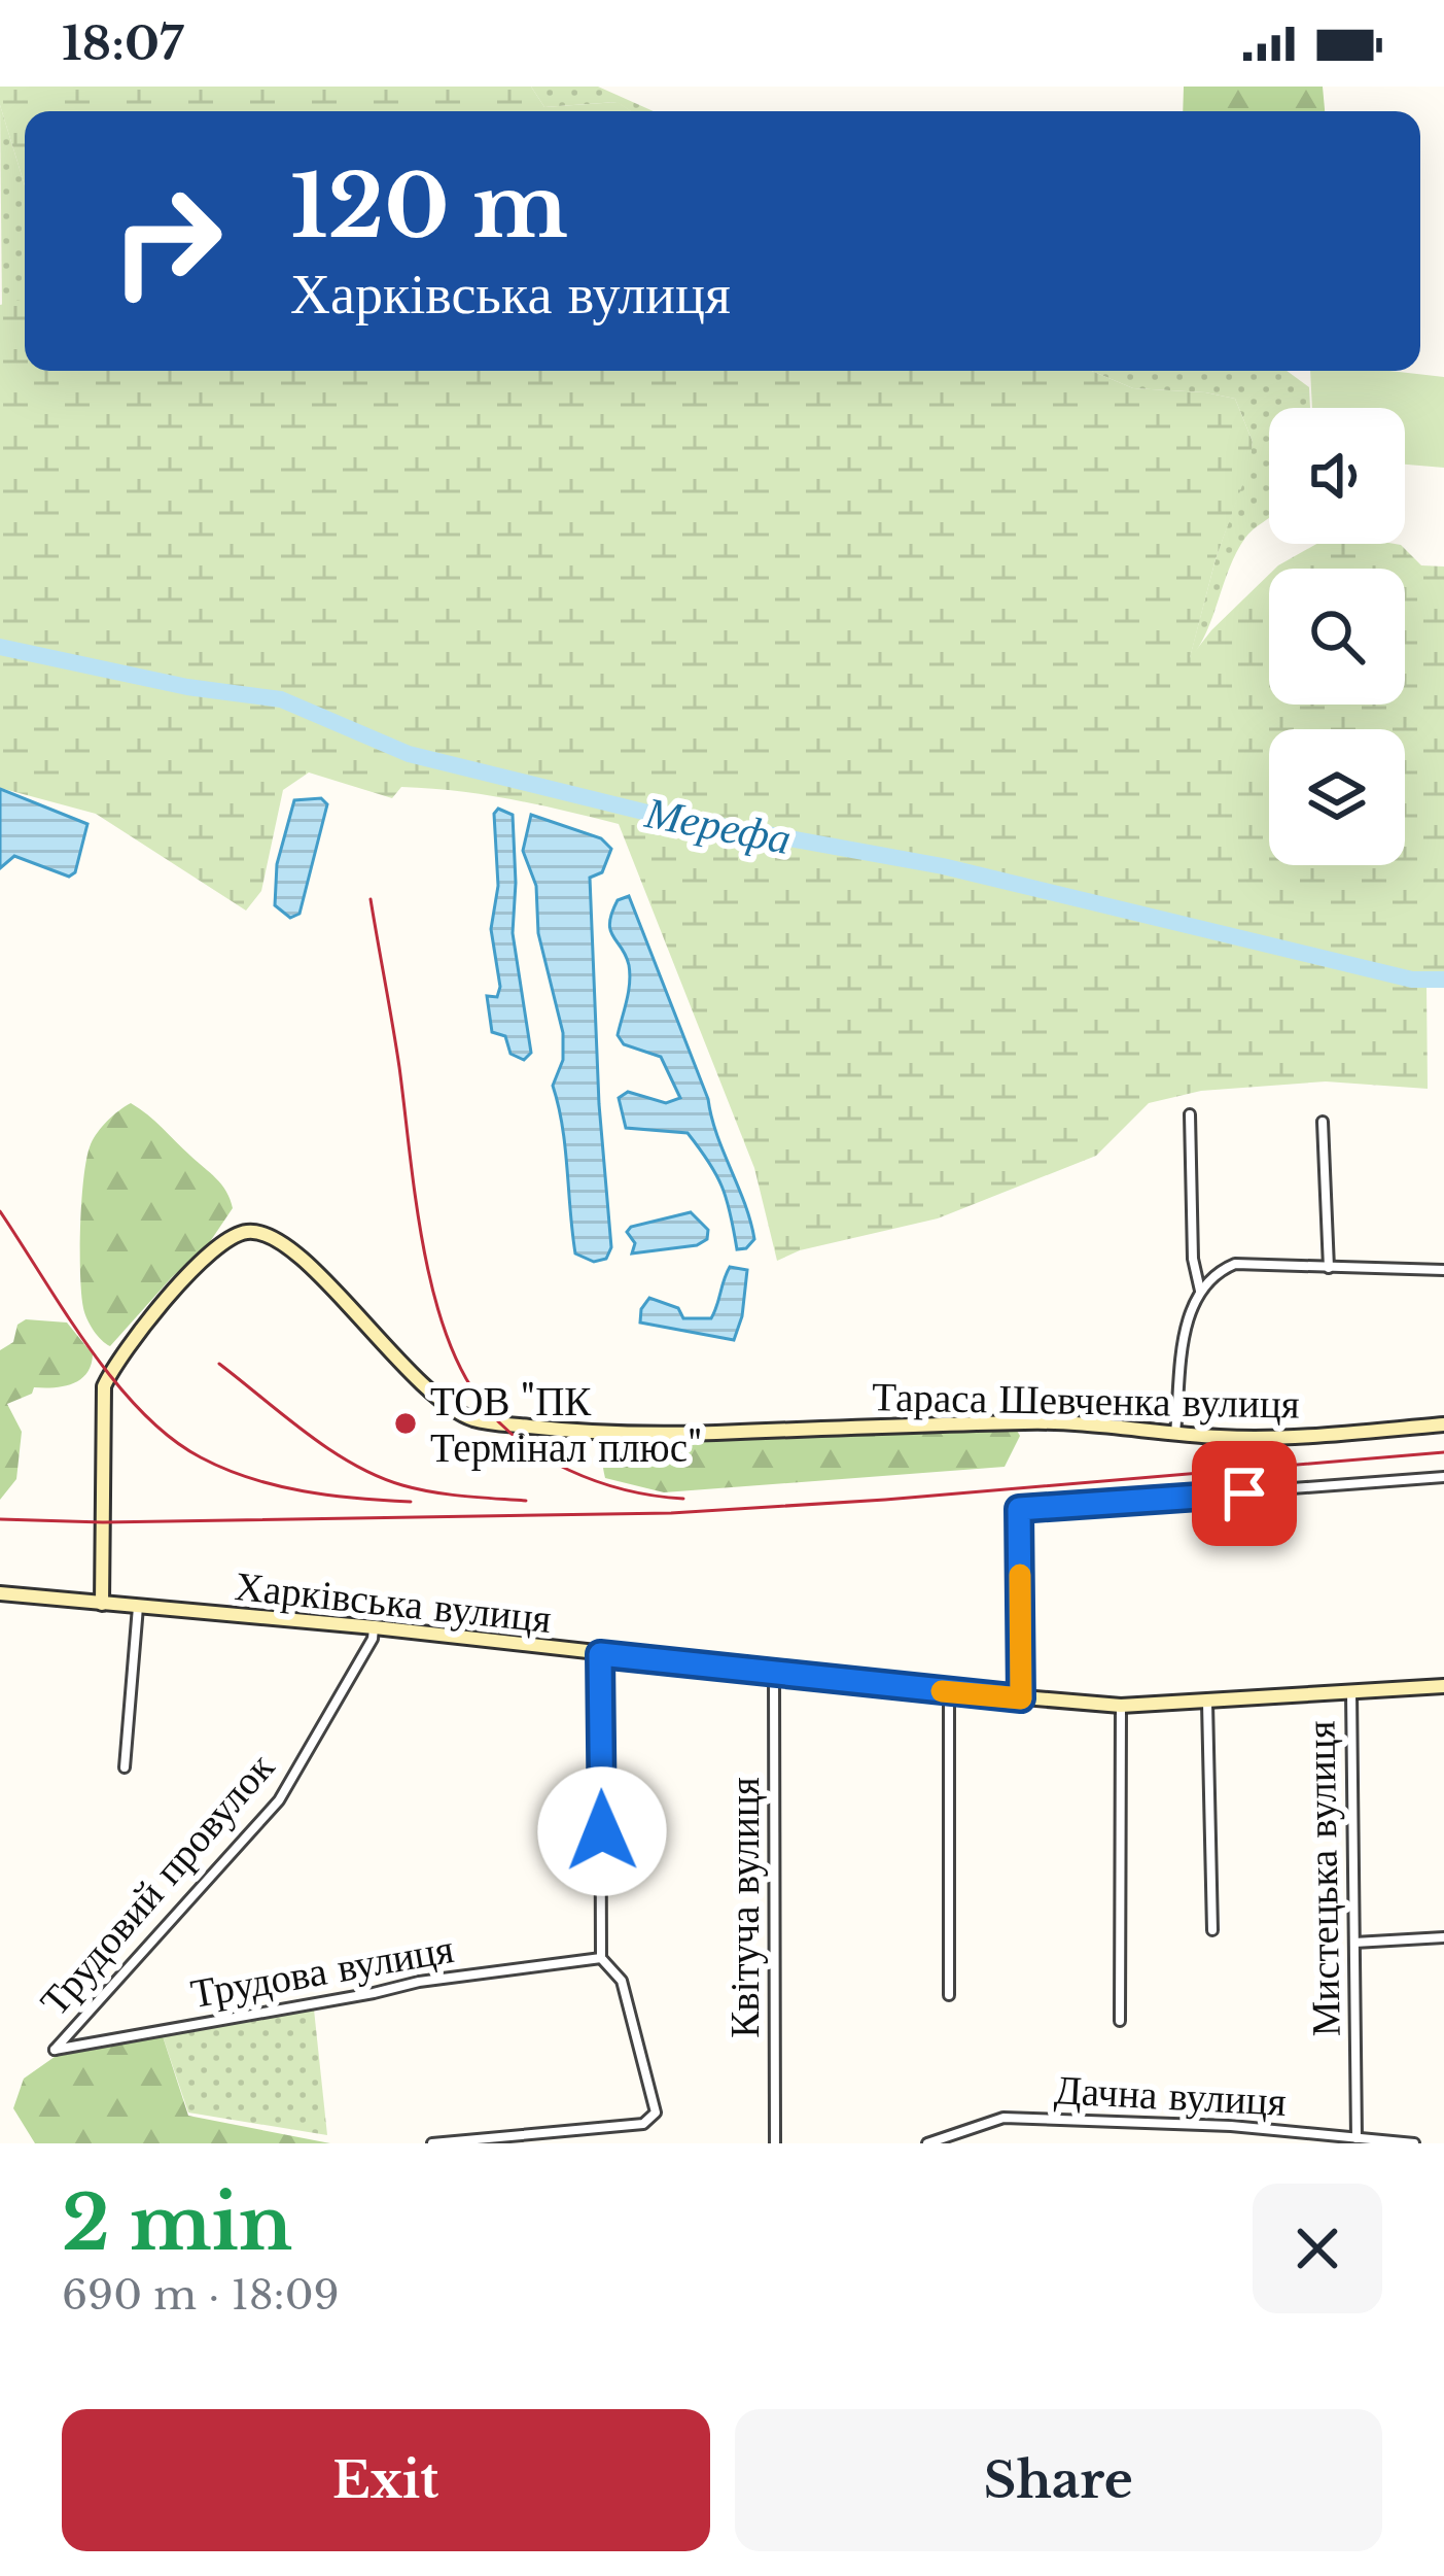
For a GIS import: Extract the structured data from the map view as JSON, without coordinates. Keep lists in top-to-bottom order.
{
  "streets": {
    "street": [
      "Тараса Шевченка вулиця",
      "Харківська вулиця",
      "Мистецька вулиця",
      "Трудовий провулок",
      "Квітуча вулиця",
      "Трудова вулиця",
      "Дачна вулиця"
    ]
  },
  "crossings": [
    ["Тараса Шевченка вулиця", "Харківська вулиця"],
    ["Харківська вулиця", "Мистецька вулиця"],
    ["Харківська вулиця", "Трудовий провулок"],
    ["Харківська вулиця", "Квітуча вулиця"],
    ["Мистецька вулиця", "Дачна вулиця"],
    ["Трудовий провулок", "Трудова вулиця"]
  ],
  "water": ["Мерефа"],
  "places": ["ТОВ \"ПК Термінал плюс\""],
  "page": {
    "status": "18:07",
    "turn": ["120 m", "Харківська вулиця"],
    "heading": ["2 min", "690 m · 18:09"],
    "buttons": ["Exit", "Share"]
  }
}
